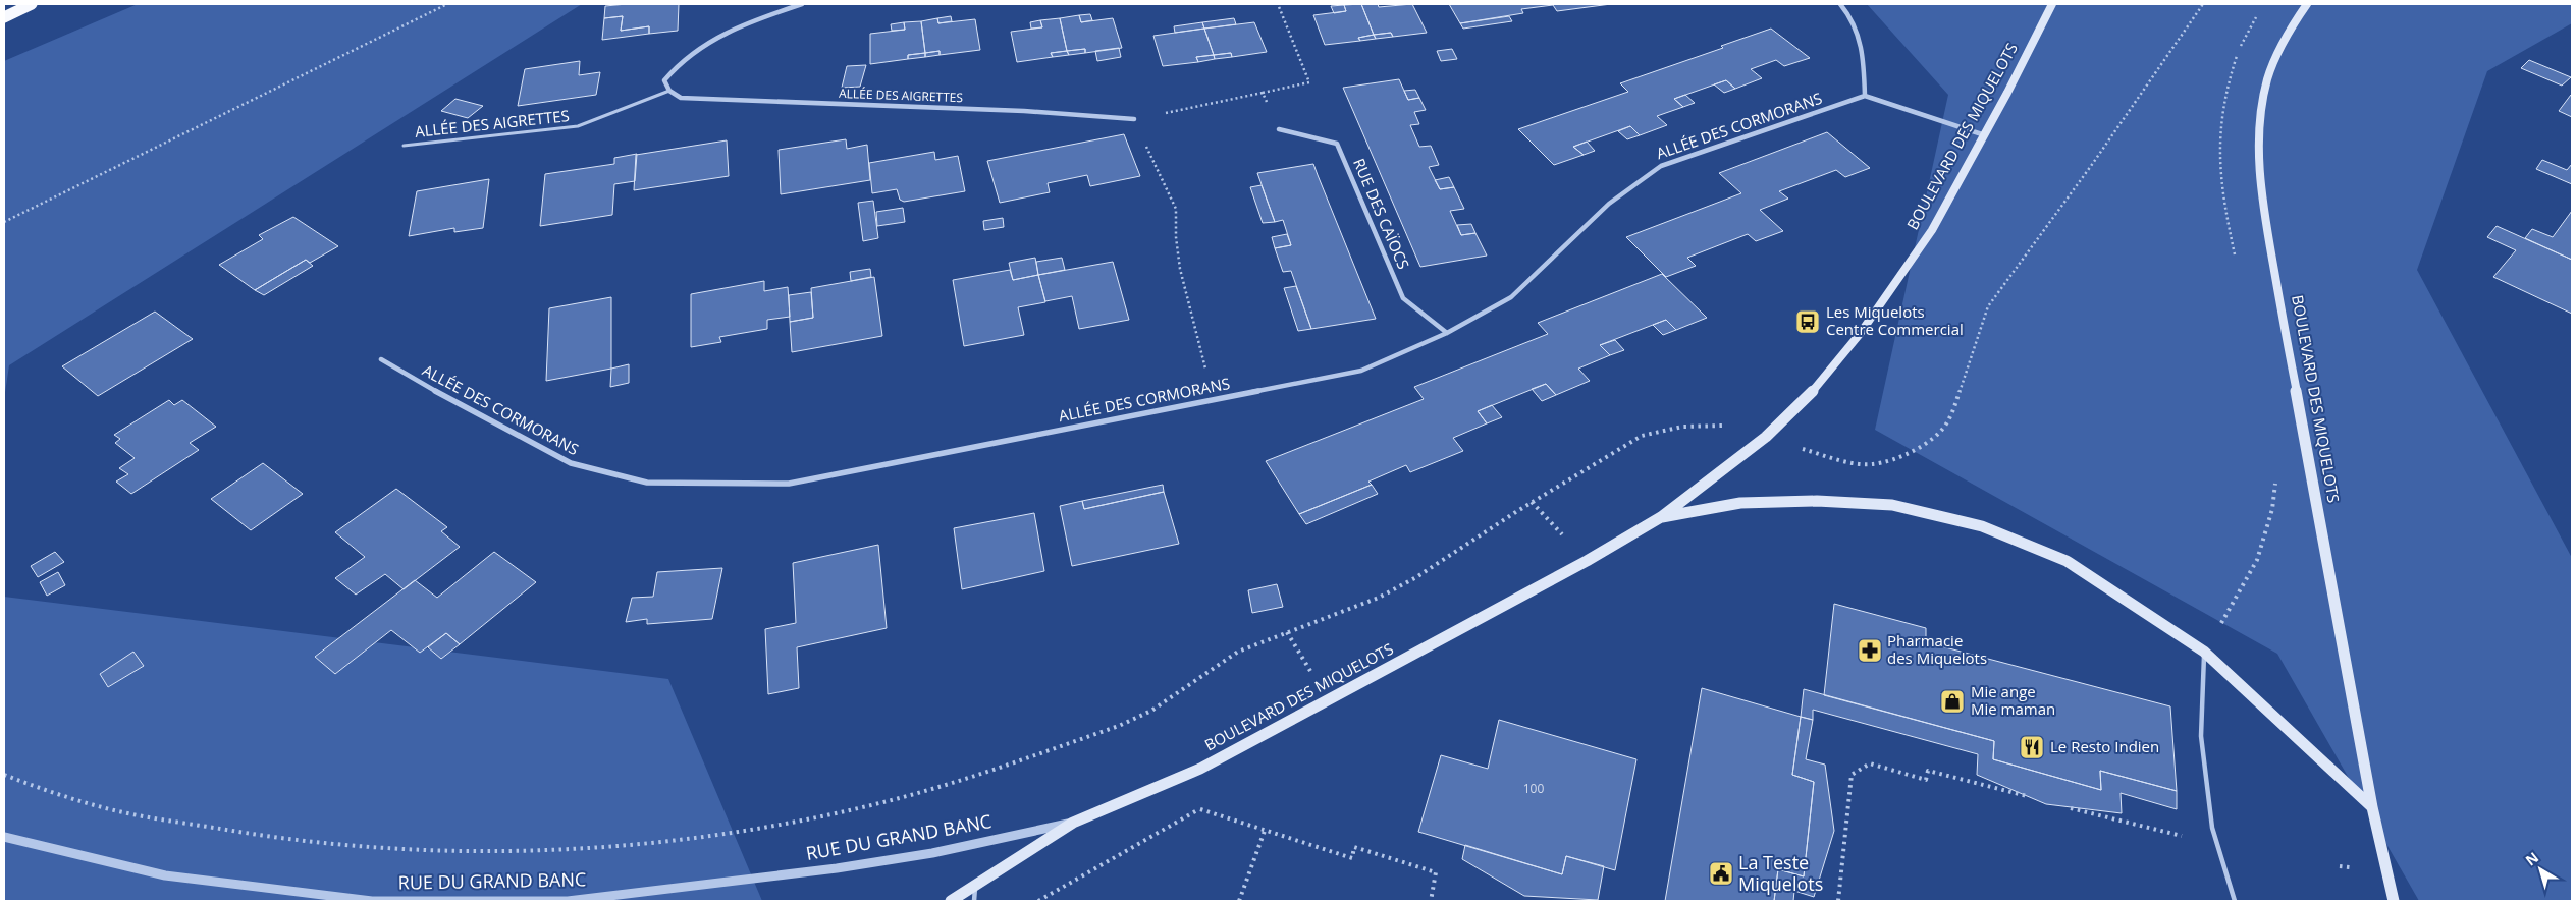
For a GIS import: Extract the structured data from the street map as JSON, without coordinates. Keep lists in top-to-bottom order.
{
  "streets": {
    "main road": ["BOULEVARD DES MIQUELOTS"],
    "street": [
      "ALLÉE DES AIGRETTES",
      "ALLÉE DES CORMORANS",
      "RUE DES CAÏOCS",
      "RUE DU GRAND BANC"
    ]
  },
  "crossings": [
    ["ALLÉE DES CORMORANS", "RUE DES CAÏOCS"],
    ["BOULEVARD DES MIQUELOTS", "RUE DU GRAND BANC"]
  ],
  "places": {
    "bus stop": ["Les Miquelots Centre Commercial"],
    "pharmacy": ["Pharmacie des Miquelots"],
    "shop": ["Mie ange Mie maman"],
    "restaurant": ["Le Resto Indien"],
    "public building": ["La Teste Miquelots"]
  },
  "house_numbers": ["100"],
  "north": "top left"
}
